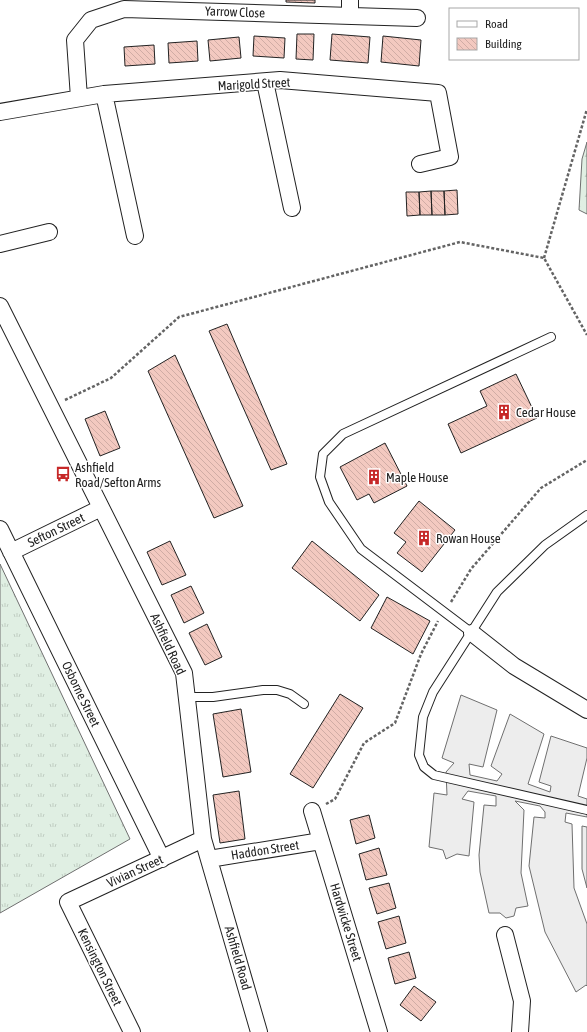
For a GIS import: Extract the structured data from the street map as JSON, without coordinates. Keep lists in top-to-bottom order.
{
  "streets": {
    "street": [
      "Yarrow Close",
      "Marigold Street",
      "Sefton Street",
      "Ashfield Road",
      "Osborne Street",
      "Haddon Street",
      "Vivian Street",
      "Hardwicke Street",
      "Kensington Street"
    ]
  },
  "crossings": [
    ["Yarrow Close", "Marigold Street"],
    ["Sefton Street", "Ashfield Road"],
    ["Sefton Street", "Osborne Street"],
    ["Ashfield Road", "Haddon Street"],
    ["Ashfield Road", "Vivian Street"],
    ["Osborne Street", "Vivian Street"],
    ["Haddon Street", "Hardwicke Street"],
    ["Vivian Street", "Kensington Street"]
  ],
  "places": {
    "building": ["Cedar House", "Maple House", "Rowan House"],
    "bus stop": ["Ashfield Road/Sefton Arms"]
  },
  "legend": ["Road", "Building"]
}
